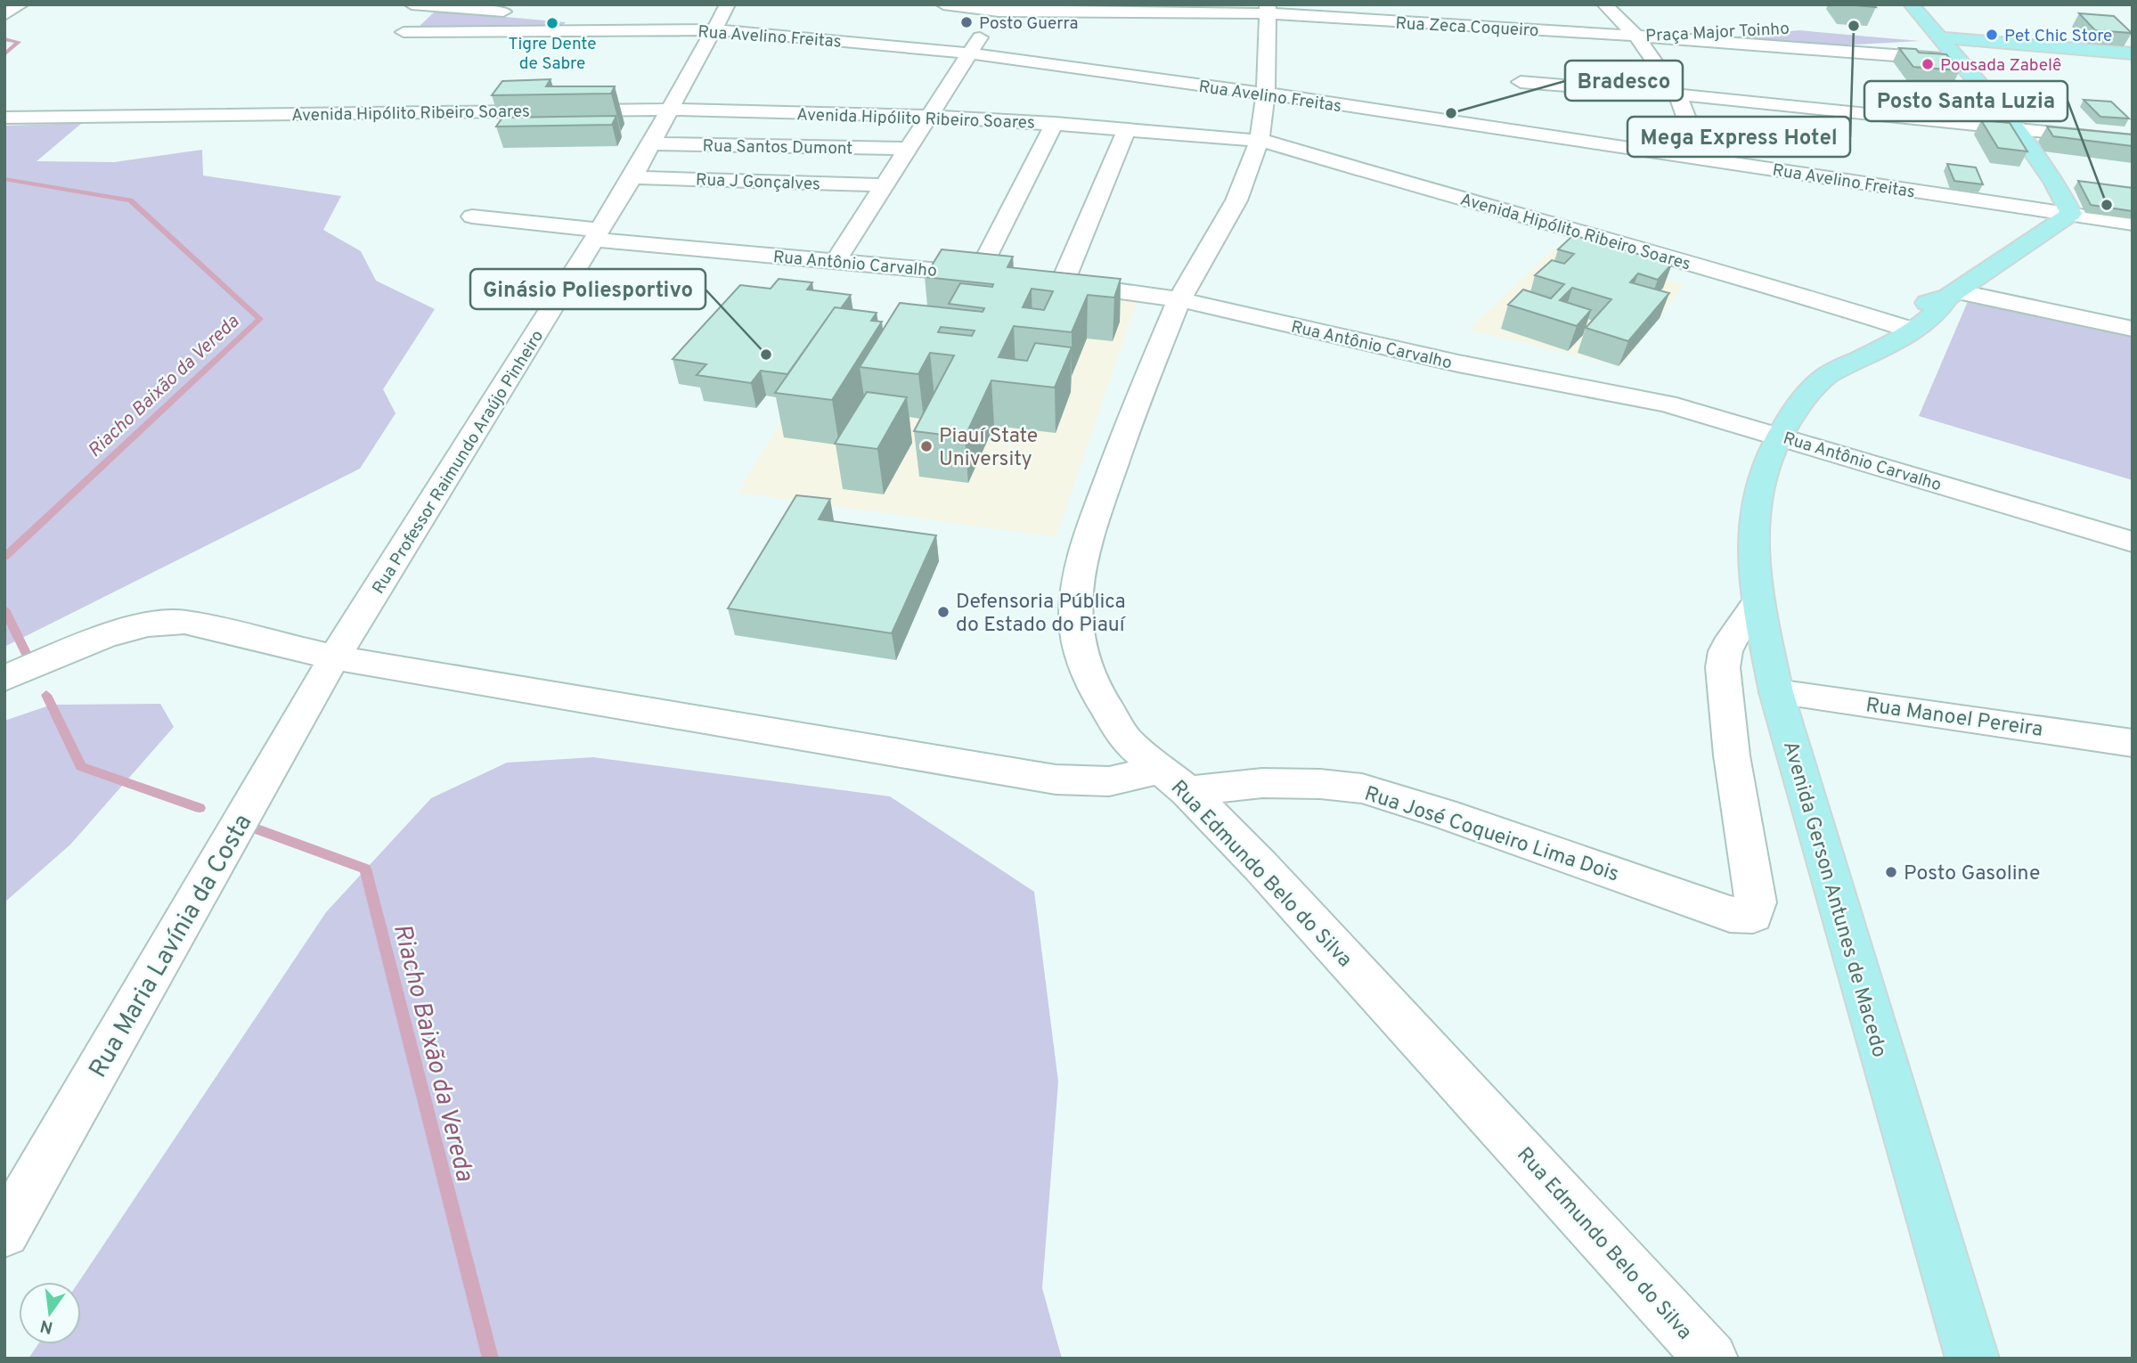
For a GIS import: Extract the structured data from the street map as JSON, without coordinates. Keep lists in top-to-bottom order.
{
  "streets": {
    "main road": ["Avenida Gerson Antunes de Macedo"],
    "street": [
      "Rua Zeca Coqueiro",
      "Praça Major Toinho",
      "Rua Avelino Freitas",
      "Avenida Hipólito Ribeiro Soares",
      "Rua Santos Dumont",
      "Rua J Gonçalves",
      "Rua Antônio Carvalho",
      "Rua Professor Raimundo Araújo Pinheiro",
      "Rua Manoel Pereira",
      "Rua José Coqueiro Lima Dois",
      "Rua Edmundo Belo do Silva",
      "Rua Maria Lavínia da Costa"
    ]
  },
  "crossings": [
    ["Rua Zeca Coqueiro", "Praça Major Toinho"],
    ["Rua Zeca Coqueiro", "Rua Edmundo Belo do Silva"],
    ["Rua Avelino Freitas", "Rua Professor Raimundo Araújo Pinheiro"],
    ["Rua Avelino Freitas", "Rua Edmundo Belo do Silva"],
    ["Avenida Hipólito Ribeiro Soares", "Rua Professor Raimundo Araújo Pinheiro"],
    ["Avenida Hipólito Ribeiro Soares", "Rua Edmundo Belo do Silva"],
    ["Rua Santos Dumont", "Rua Professor Raimundo Araújo Pinheiro"],
    ["Rua J Gonçalves", "Rua Professor Raimundo Araújo Pinheiro"],
    ["Rua Antônio Carvalho", "Rua Professor Raimundo Araújo Pinheiro"],
    ["Rua Antônio Carvalho", "Rua Edmundo Belo do Silva"],
    ["Rua Antônio Carvalho", "Avenida Gerson Antunes de Macedo"],
    ["Rua Professor Raimundo Araújo Pinheiro", "Rua José Coqueiro Lima Dois"],
    ["Rua Professor Raimundo Araújo Pinheiro", "Rua Maria Lavínia da Costa"],
    ["Rua Manoel Pereira", "Avenida Gerson Antunes de Macedo"],
    ["Rua José Coqueiro Lima Dois", "Rua Edmundo Belo do Silva"],
    ["Rua José Coqueiro Lima Dois", "Avenida Gerson Antunes de Macedo"],
    ["Rua José Coqueiro Lima Dois", "Rua Maria Lavínia da Costa"]
  ],
  "water": ["Riacho Baixão da Vereda"],
  "places": [
    "Posto Guerra",
    "Tigre Dente de Sabre",
    "Mega Express Hotel",
    "Pet Chic Store",
    "Pousada Zabelê",
    "Bradesco",
    "Posto Santa Luzia",
    "Ginásio Poliesportivo",
    "Piauí State University",
    "Defensoria Pública do Estado do Piauí",
    "Posto Gasoline"
  ],
  "north": "bottom"
}
